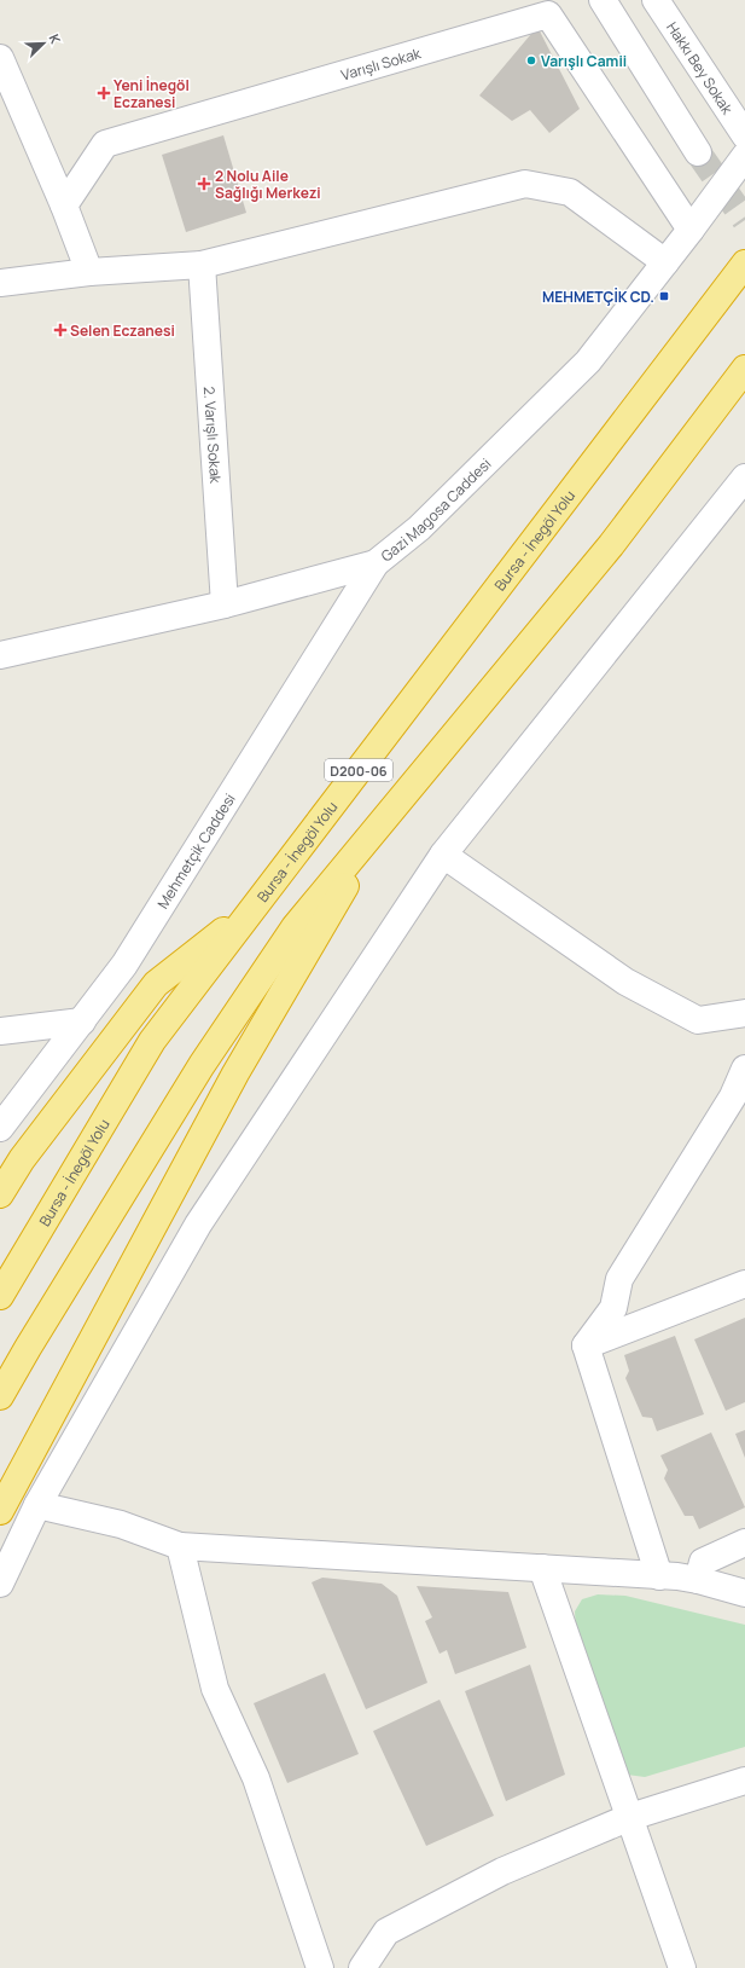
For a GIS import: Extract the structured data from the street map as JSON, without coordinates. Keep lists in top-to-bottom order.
{
  "streets": {
    "highway": ["Bursa - İnegöl Yolu", "D200-06"],
    "street": [
      "Varışlı Sokak",
      "Hakkı Bey Sokak",
      "2. Varışlı Sokak",
      "Gazi Magosa Caddesi",
      "Mehmetçik Caddesi"
    ]
  },
  "crossings": [
    ["Varışlı Sokak", "Gazi Magosa Caddesi"],
    ["2. Varışlı Sokak", "Gazi Magosa Caddesi"],
    ["Gazi Magosa Caddesi", "Mehmetçik Caddesi"]
  ],
  "places": {
    "other": ["Varışlı Camii"],
    "health": ["Yeni İnegöl Eczanesi", "2 Nolu Aile Sağlığı Merkezi", "Selen Eczanesi"],
    "transit": ["MEHMETÇİK CD."]
  },
  "north": "top right"
}
